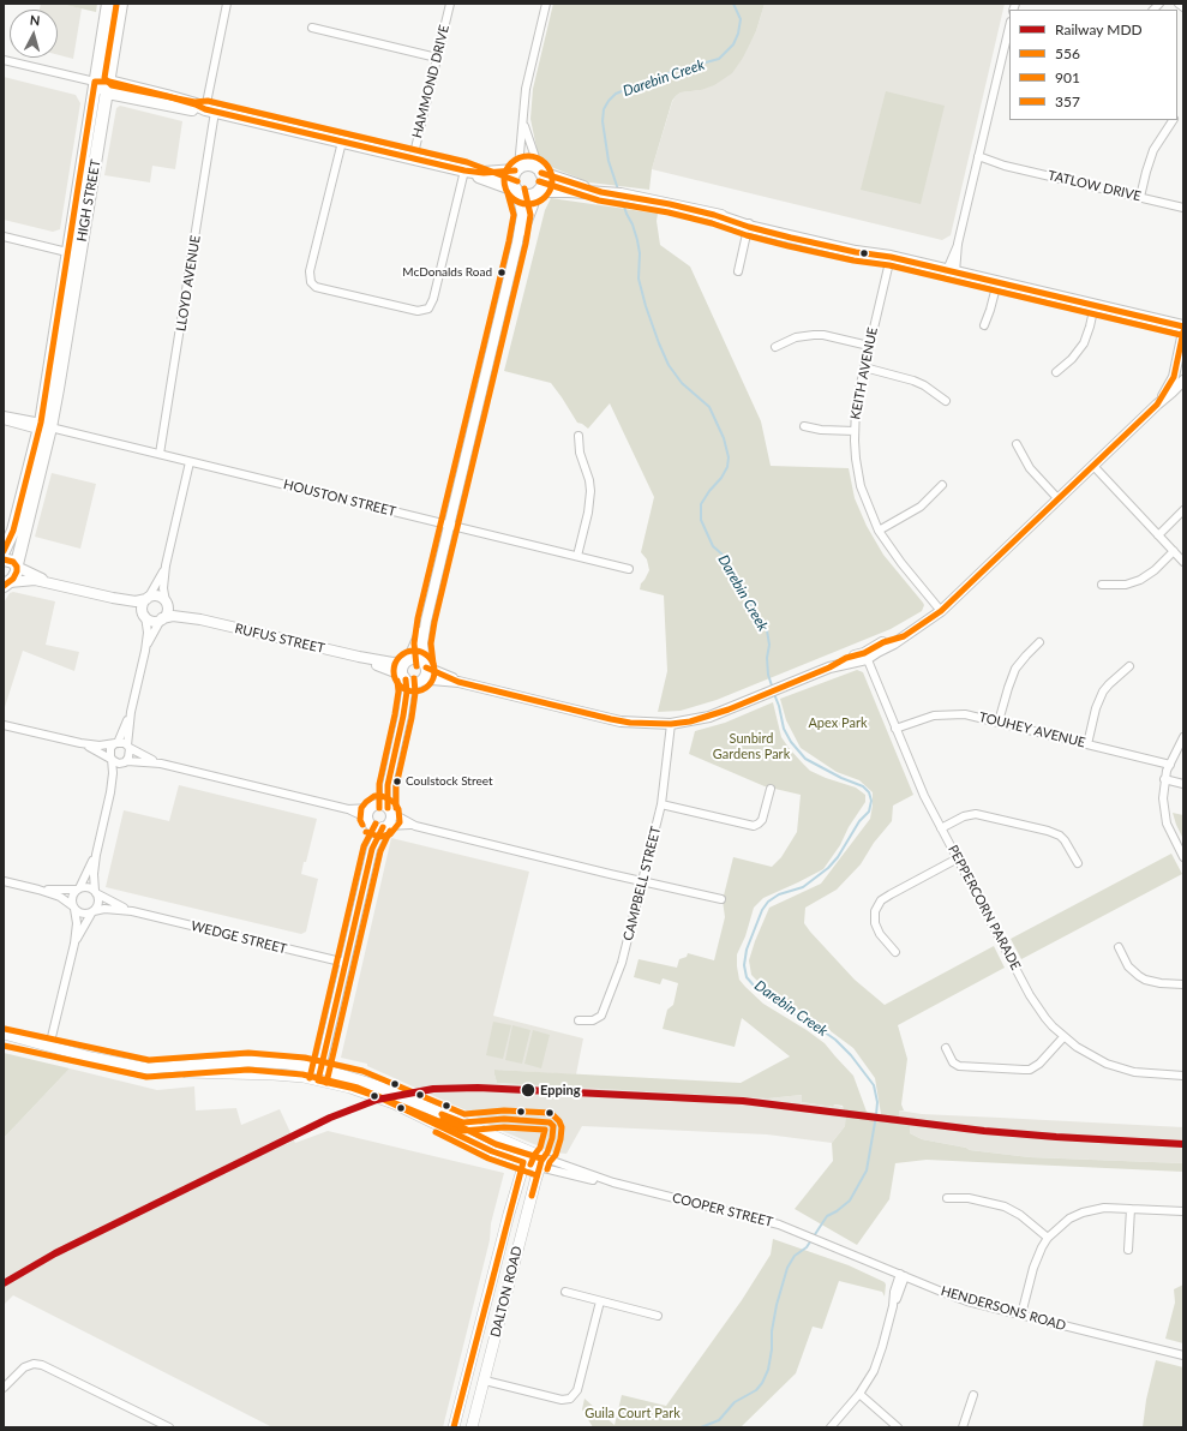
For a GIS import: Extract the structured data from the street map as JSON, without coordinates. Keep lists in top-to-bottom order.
{
  "streets": {
    "main road": ["HIGH STREET", "COOPER STREET", "DALTON ROAD"],
    "street": [
      "HAMMOND DRIVE",
      "TATLOW DRIVE",
      "LLOYD AVENUE",
      "KEITH AVENUE",
      "HOUSTON STREET",
      "RUFUS STREET",
      "TOUHEY AVENUE",
      "CAMPBELL STREET",
      "PEPPERCORN PARADE",
      "WEDGE STREET",
      "HENDERSONS ROAD"
    ]
  },
  "crossings": [
    ["HIGH STREET", "HOUSTON STREET"],
    ["LLOYD AVENUE", "HOUSTON STREET"],
    ["TOUHEY AVENUE", "PEPPERCORN PARADE"],
    ["COOPER STREET", "DALTON ROAD"],
    ["COOPER STREET", "HENDERSONS ROAD"]
  ],
  "water": ["Darebin Creek"],
  "parks": ["Apex Park", "Sunbird Gardens Park", "Guila Court Park"],
  "places": ["McDonalds Road", "Coulstock Street", "Epping"],
  "lines": [
    "transit line 357",
    "transit line 556",
    "transit line 901",
    "rail line MDD"
  ],
  "legend": [
    "Railway MDD",
    "556",
    "901",
    "357"
  ],
  "north": "top"
}
